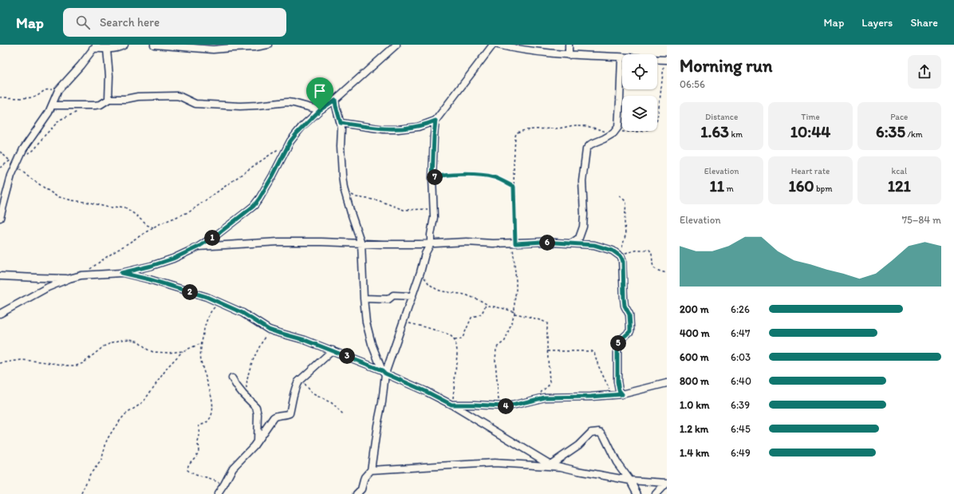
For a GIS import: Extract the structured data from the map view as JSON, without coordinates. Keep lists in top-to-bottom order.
{
  "page": {
    "header": "Map",
    "search": "Search here",
    "nav": ["Map", "Layers", "Share"],
    "heading": ["Morning run", "06:56"],
    "stats": [
      ["Distance", "1.63 km"],
      ["Time", "10:44"],
      ["Pace", "6:35 /km"],
      ["Elevation", "11 m"],
      ["Heart rate", "160 bpm"],
      ["kcal", "121"]
    ],
    "pins": [
      "7",
      "1",
      "6",
      "2",
      "5",
      "3",
      "4"
    ],
    "chart": ["Elevation", "75–84 m"],
    "list": [
      {
        "name": "200 m",
        "note": "6:26"
      },
      {
        "name": "400 m",
        "note": "6:47"
      },
      {
        "name": "600 m",
        "note": "6:03"
      },
      {
        "name": "800 m",
        "note": "6:40"
      },
      {
        "name": "1.0 km",
        "note": "6:39"
      },
      {
        "name": "1.2 km",
        "note": "6:45"
      },
      {
        "name": "1.4 km",
        "note": "6:49"
      }
    ]
  }
}
